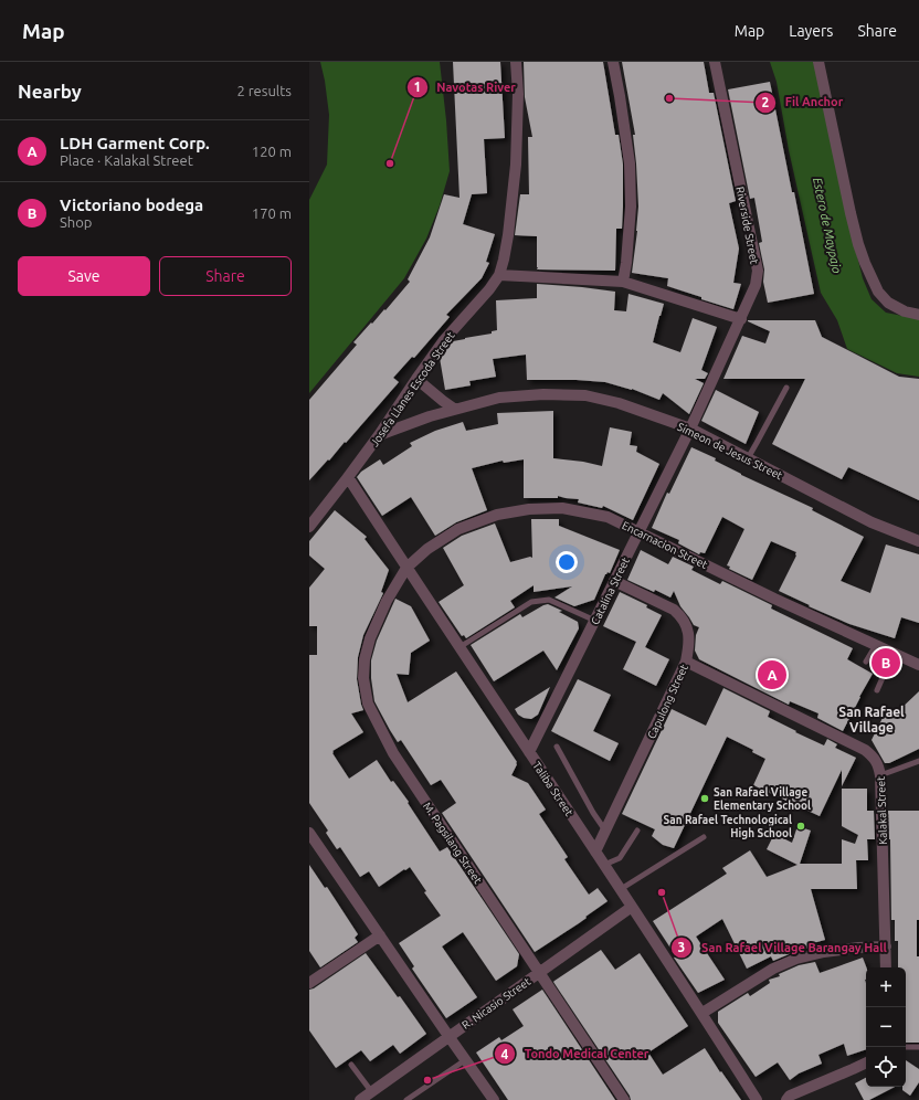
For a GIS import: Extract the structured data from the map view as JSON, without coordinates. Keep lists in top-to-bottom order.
{
  "streets": {
    "street": [
      "Riverside Street",
      "Josefa Llanes Escoda Street",
      "Simeon de Jesus Street",
      "Encarnacion Street",
      "Catalina Street",
      "Capulong Street",
      "Taliba Street",
      "Kalakal Street",
      "M. Pagsilang Street",
      "R. Nicasio Street"
    ]
  },
  "crossings": [
    ["Riverside Street", "Simeon de Jesus Street"],
    ["Riverside Street", "Catalina Street"],
    ["Josefa Llanes Escoda Street", "Simeon de Jesus Street"],
    ["Josefa Llanes Escoda Street", "Taliba Street"],
    ["Simeon de Jesus Street", "Catalina Street"],
    ["Encarnacion Street", "Catalina Street"],
    ["Encarnacion Street", "Taliba Street"],
    ["Encarnacion Street", "M. Pagsilang Street"],
    ["Catalina Street", "Capulong Street"],
    ["Catalina Street", "Taliba Street"],
    ["Capulong Street", "Taliba Street"],
    ["Capulong Street", "Kalakal Street"],
    ["Taliba Street", "M. Pagsilang Street"],
    ["Taliba Street", "R. Nicasio Street"],
    ["M. Pagsilang Street", "R. Nicasio Street"]
  ],
  "districts": ["San Rafael Village"],
  "water": ["Estero de Maypajo"],
  "places": [
    "Fil Anchor",
    "Navotas River",
    "San Rafael Village Elementary School",
    "San Rafael Technological High School",
    "San Rafael Village Barangay Hall",
    "Tondo Medical Center"
  ],
  "page": {
    "header": "Map",
    "nav": ["Map", "Layers", "Share"],
    "heading": ["Nearby", "2 results"],
    "list": [
      {
        "mark": "A",
        "name": "LDH Garment Corp.",
        "note": "Place · Kalakal Street",
        "value": "120 m"
      },
      {
        "mark": "B",
        "name": "Victoriano bodega",
        "note": "Shop",
        "value": "170 m"
      }
    ],
    "buttons": ["Save", "Share"],
    "pins": ["B", "A"],
    "map_buttons": ["+", "−"]
  }
}
